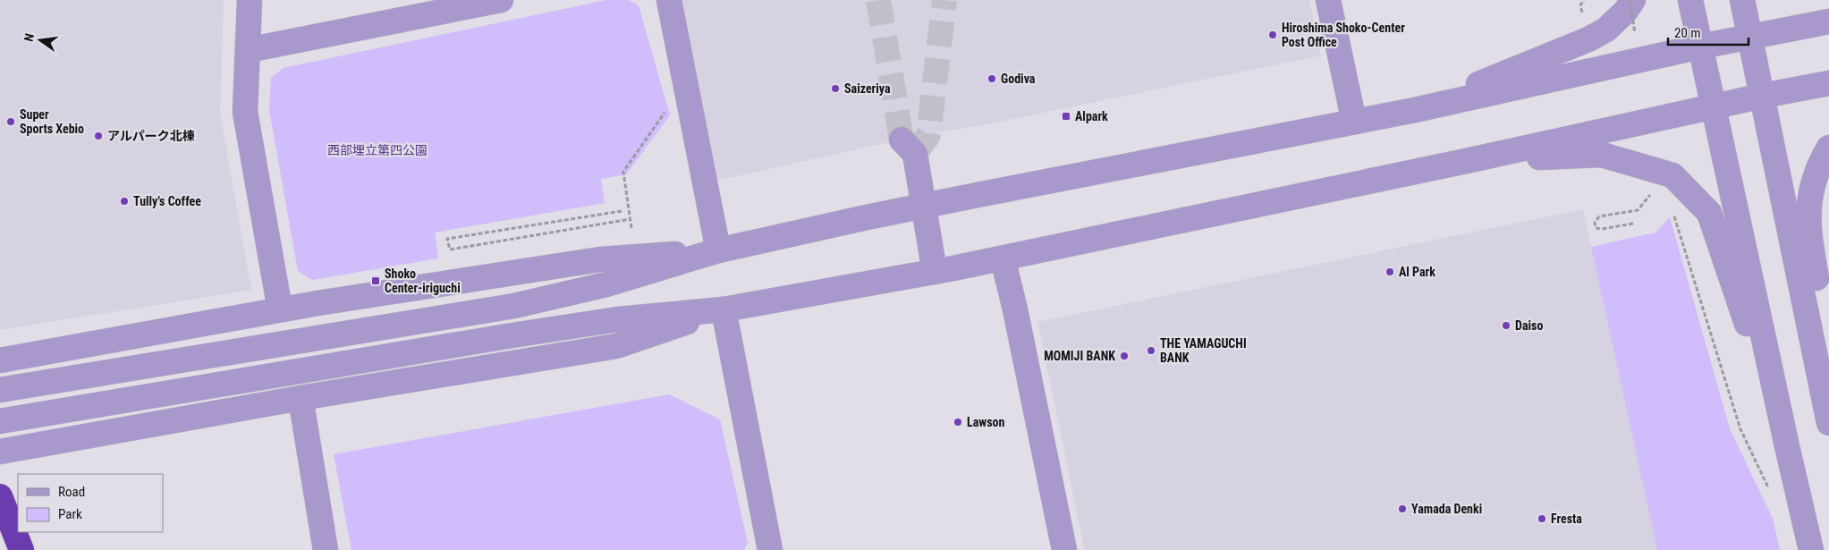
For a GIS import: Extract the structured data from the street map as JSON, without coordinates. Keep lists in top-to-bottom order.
{
  "parks": ["西部埋立第四公園"],
  "places": {
    "other": [
      "Hiroshima Shoko-Center Post Office",
      "Godiva",
      "Saizeriya",
      "Super Sports Xebio",
      "アルパーク北棟",
      "Tully's Coffee",
      "Al Park",
      "Daiso",
      "THE YAMAGUCHI BANK",
      "MOMIJI BANK",
      "Lawson",
      "Yamada Denki",
      "Fresta"
    ],
    "transit": ["Alpark", "Shoko Center-iriguchi"]
  },
  "legend": ["Road", "Park"],
  "scale_bar": "20 m",
  "north": "left"
}
